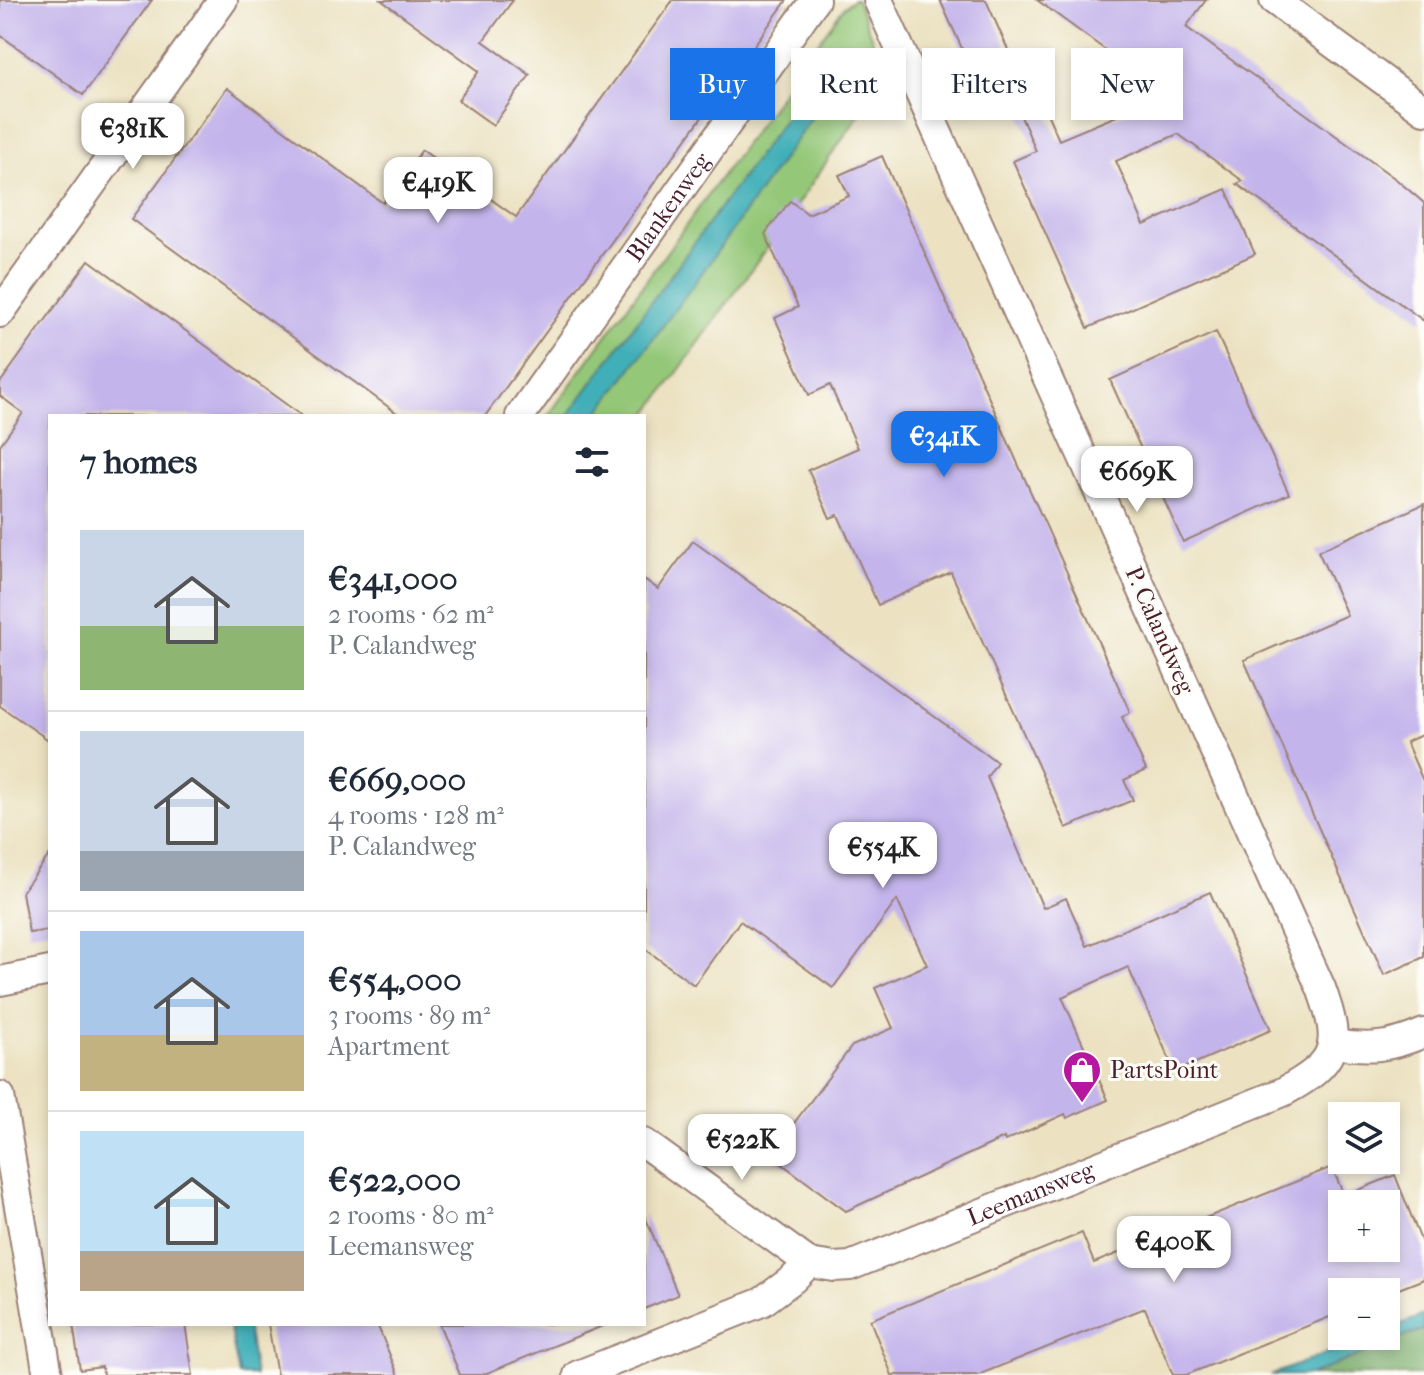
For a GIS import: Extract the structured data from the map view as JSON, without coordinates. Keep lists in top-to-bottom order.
{
  "streets": {
    "street": ["Blankenweg", "P. Calandweg", "Leemansweg"]
  },
  "crossings": [
    ["P. Calandweg", "Leemansweg"]
  ],
  "places": {
    "shop": ["PartsPoint"]
  },
  "page": {
    "chip": [
      "Buy",
      "Rent",
      "Filters",
      "New"
    ],
    "price": [
      "€381K",
      "€419K",
      "€341K",
      "€669K",
      "€554K",
      "€522K",
      "€400K"
    ],
    "heading": "7 homes",
    "list": [
      {
        "name": "€341,000",
        "note": "2 rooms · 62 m² · P. Calandweg"
      },
      {
        "name": "€669,000",
        "note": "4 rooms · 128 m² · P. Calandweg"
      },
      {
        "name": "€554,000",
        "note": "3 rooms · 89 m² · Apartment"
      },
      {
        "name": "€522,000",
        "note": "2 rooms · 80 m² · Leemansweg"
      }
    ],
    "map_buttons": ["+", "−"]
  }
}
